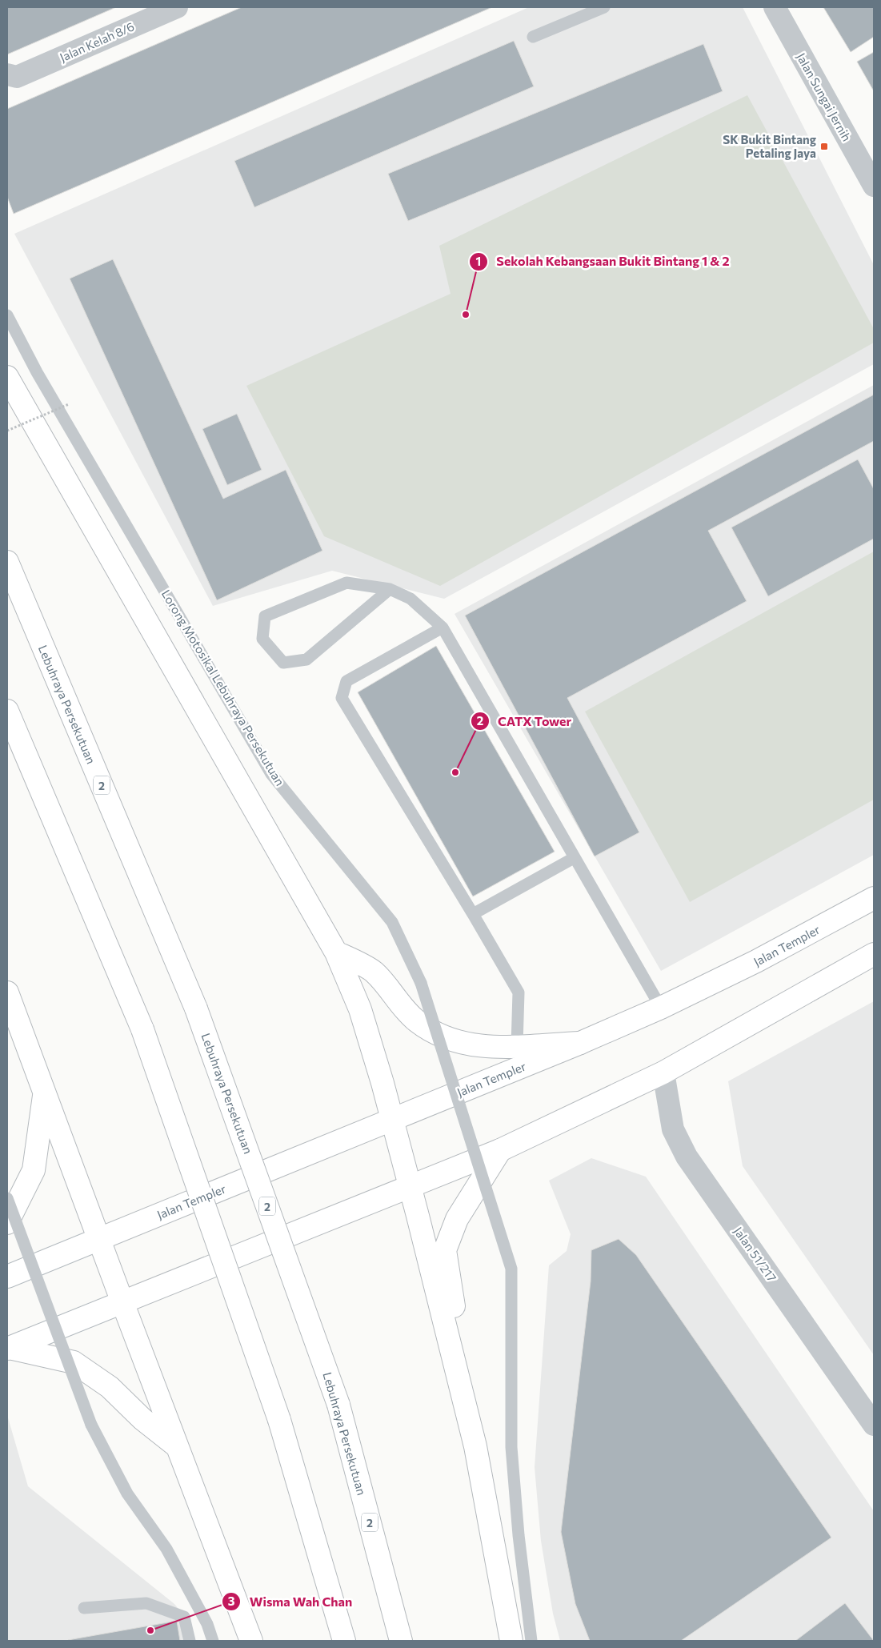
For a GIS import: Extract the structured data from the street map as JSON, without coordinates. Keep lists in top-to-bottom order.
{
  "streets": {
    "main road": ["Lebuhraya Persekutuan", "2", "Jalan Templer"],
    "street": ["Jalan Kelah 8/6", "Jalan Sungai Jernih", "Jalan 51/217"],
    "lane": ["Lorong Motosikal Lebuhraya Persekutuan"]
  },
  "places": {
    "transit": ["SK Bukit Bintang Petaling Jaya"],
    "other": ["Sekolah Kebangsaan Bukit Bintang 1 & 2", "CATX Tower", "Wisma Wah Chan"]
  }
}
